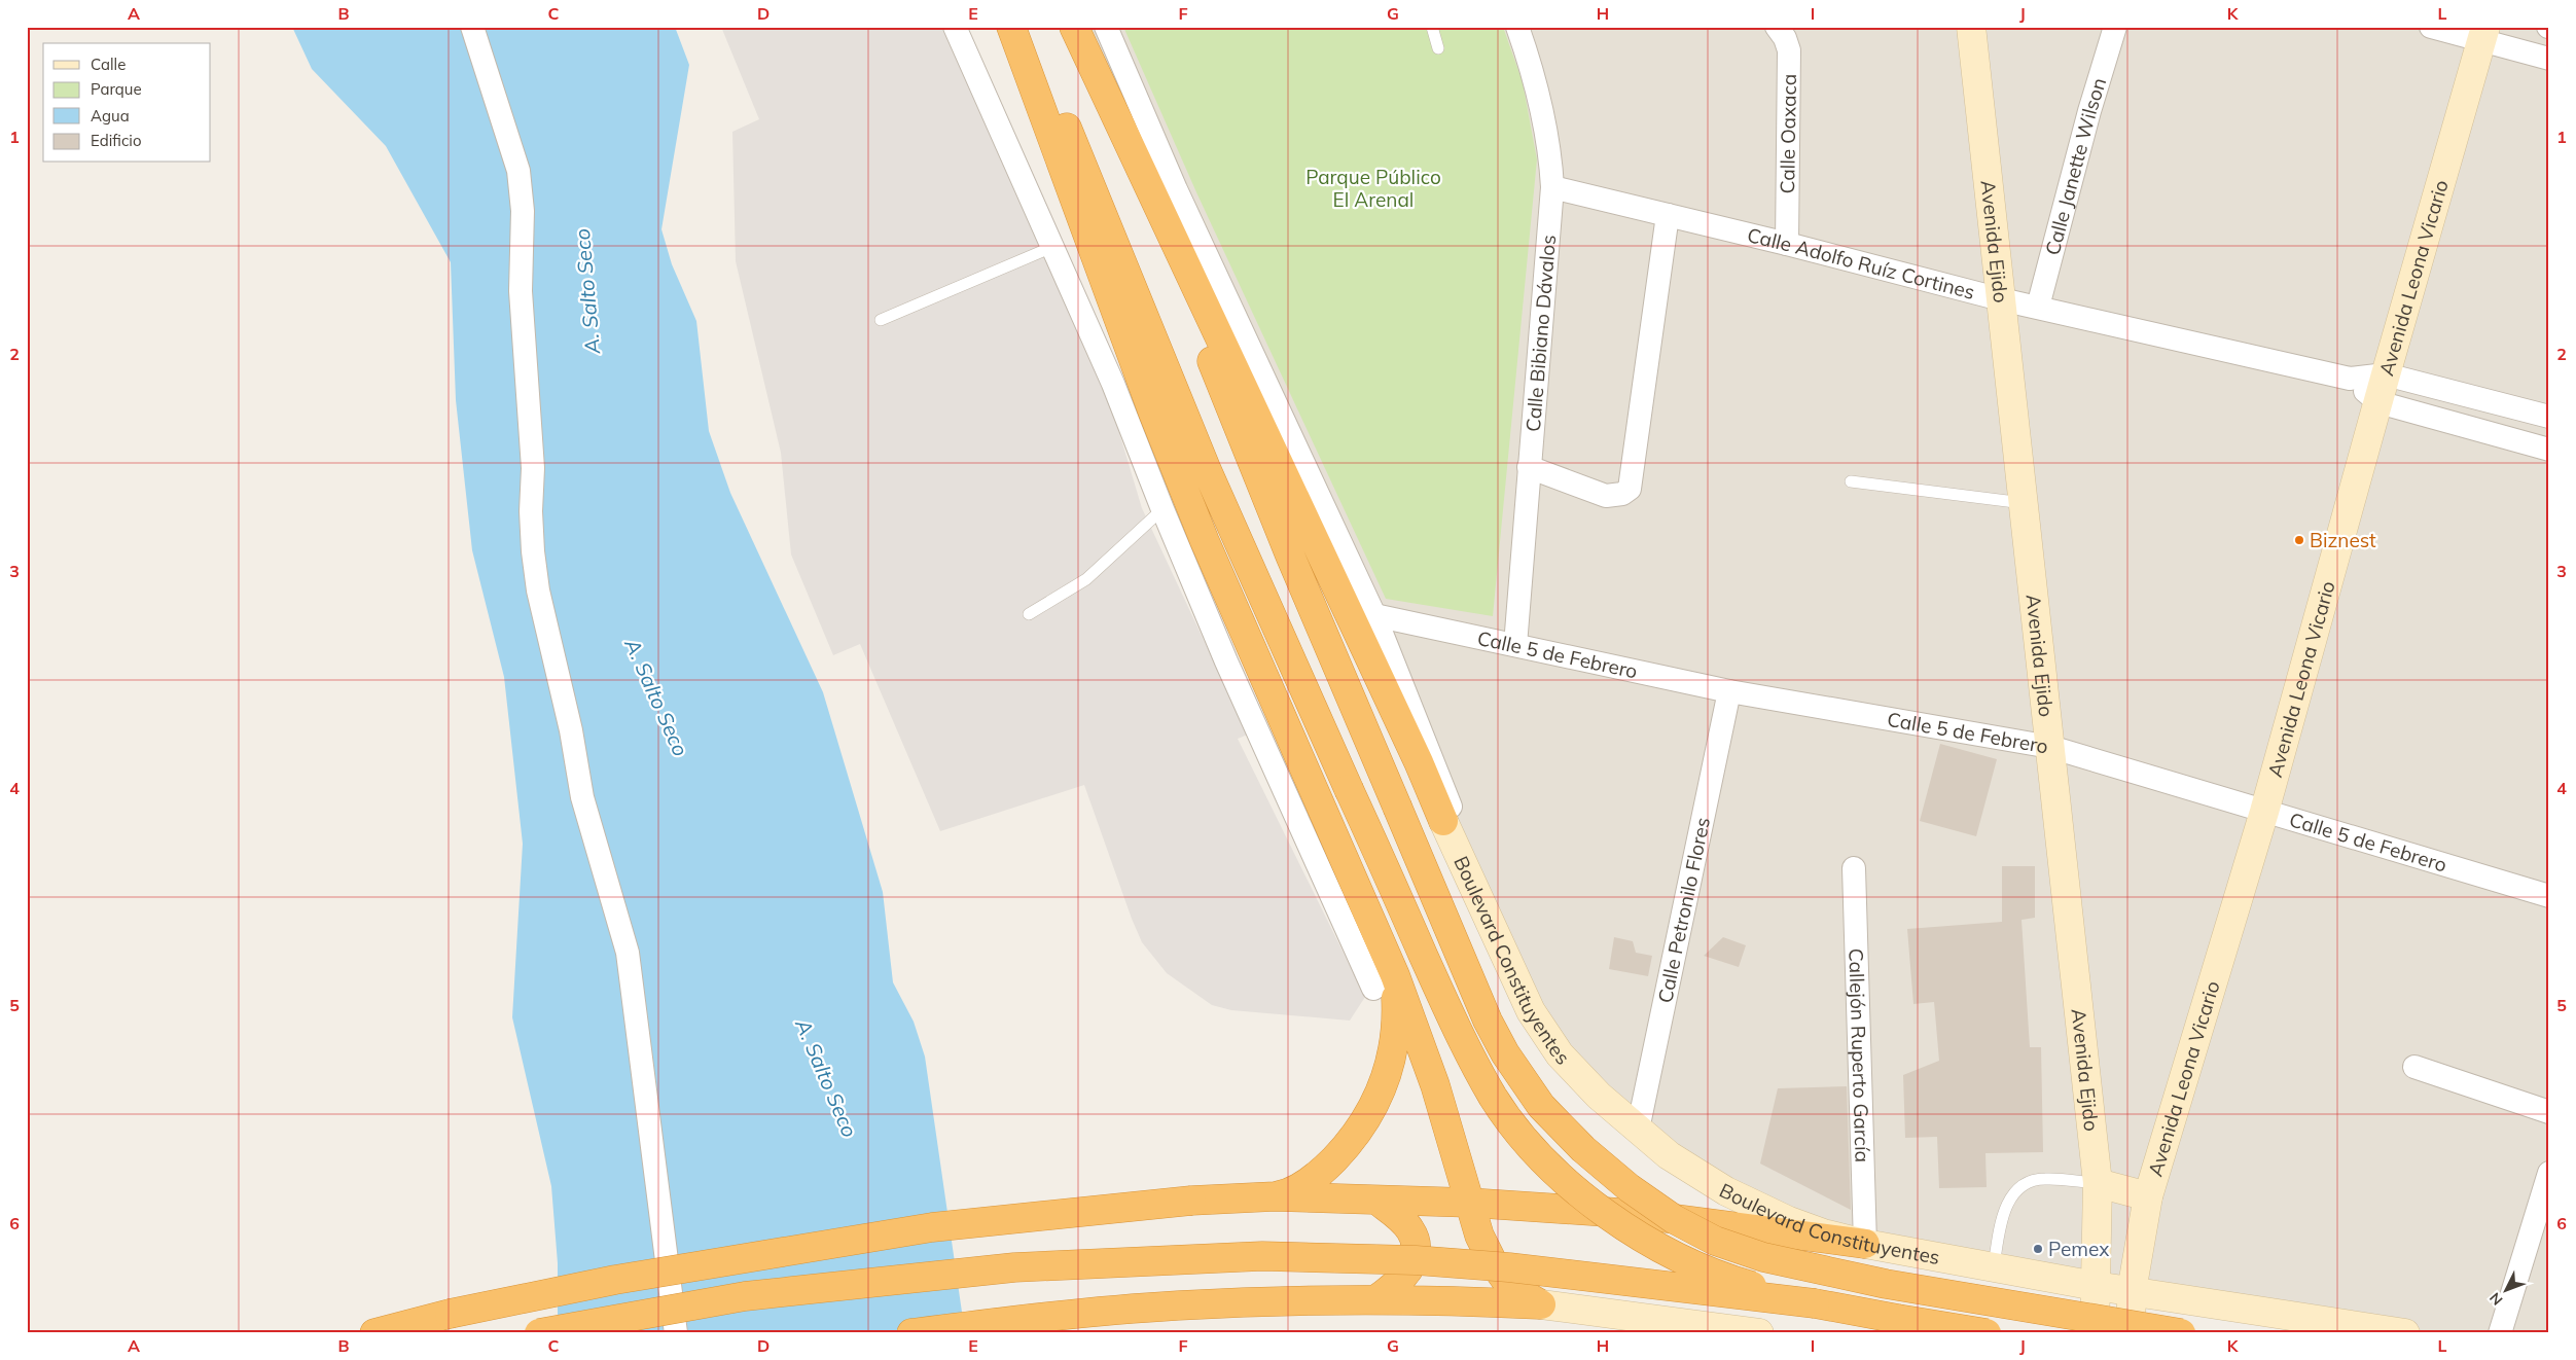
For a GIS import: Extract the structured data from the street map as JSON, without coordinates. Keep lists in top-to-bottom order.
{
  "streets": {
    "highway": ["Boulevard Constituyentes"],
    "street": [
      "Calle Oaxaca",
      "Calle Janette Wilson",
      "Avenida Ejido",
      "Calle Adolfo Ruíz Cortines",
      "Avenida Leona Vicario",
      "Calle Bibiano Dávalos",
      "Calle 5 de Febrero",
      "Calle Petronilo Flores",
      "Callejón Ruperto García"
    ]
  },
  "crossings": [
    ["Calle Oaxaca", "Calle Adolfo Ruíz Cortines"],
    ["Calle Janette Wilson", "Calle Adolfo Ruíz Cortines"],
    ["Avenida Ejido", "Calle Adolfo Ruíz Cortines"],
    ["Avenida Ejido", "Calle 5 de Febrero"],
    ["Avenida Ejido", "Boulevard Constituyentes"],
    ["Calle Adolfo Ruíz Cortines", "Avenida Leona Vicario"],
    ["Calle Adolfo Ruíz Cortines", "Calle Bibiano Dávalos"],
    ["Avenida Leona Vicario", "Calle 5 de Febrero"],
    ["Avenida Leona Vicario", "Boulevard Constituyentes"],
    ["Calle Bibiano Dávalos", "Calle 5 de Febrero"],
    ["Calle 5 de Febrero", "Calle Petronilo Flores"],
    ["Calle Petronilo Flores", "Boulevard Constituyentes"],
    ["Boulevard Constituyentes", "Callejón Ruperto García"]
  ],
  "water": ["A. Salto Seco"],
  "parks": ["Parque Público El Arenal"],
  "places": ["Biznest", "Pemex"],
  "legend": [
    "Calle",
    "Parque",
    "Agua",
    "Edificio"
  ],
  "north": "bottom left",
  "grid": {
    "columns": [
      "A",
      "B",
      "C",
      "D",
      "E",
      "F",
      "G",
      "H",
      "I",
      "J",
      "K",
      "L"
    ],
    "rows": [
      "1",
      "2",
      "3",
      "4",
      "5",
      "6"
    ]
  }
}
